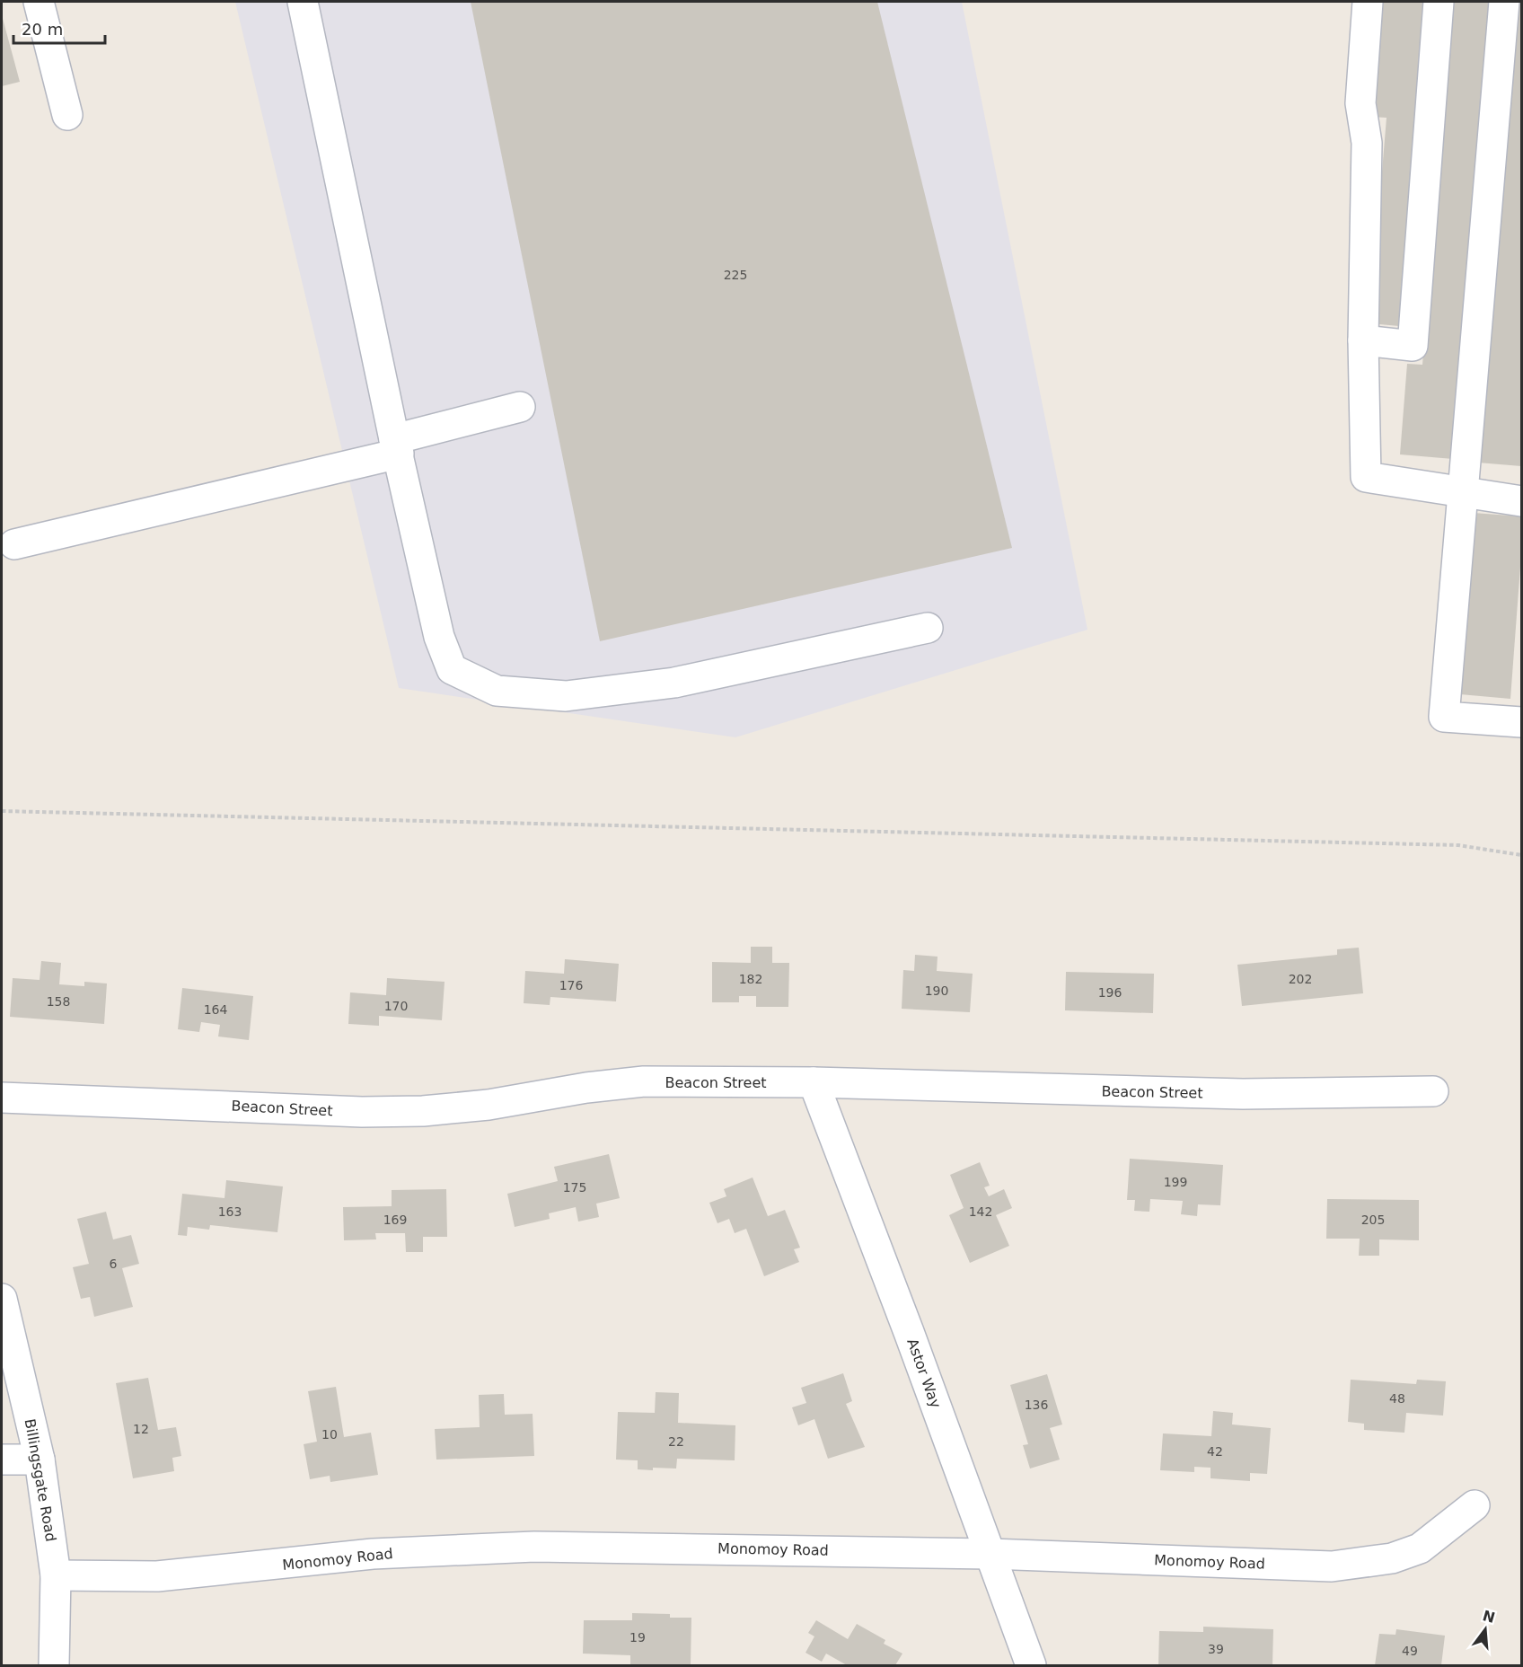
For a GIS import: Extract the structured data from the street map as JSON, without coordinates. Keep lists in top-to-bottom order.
{
  "streets": {
    "street": [
      "Beacon Street",
      "Astor Way",
      "Billingsgate Road",
      "Monomoy Road"
    ]
  },
  "crossings": [
    ["Beacon Street", "Astor Way"],
    ["Astor Way", "Monomoy Road"],
    ["Billingsgate Road", "Monomoy Road"]
  ],
  "house_numbers": [
    "225",
    "182",
    "202",
    "176",
    "190",
    "196",
    "158",
    "170",
    "164",
    "199",
    "175",
    "163",
    "142",
    "169",
    "205",
    "6",
    "48",
    "136",
    "12",
    "10",
    "22",
    "42",
    "19",
    "39",
    "49"
  ],
  "scale_bar": "20 m",
  "north": "top"
}
